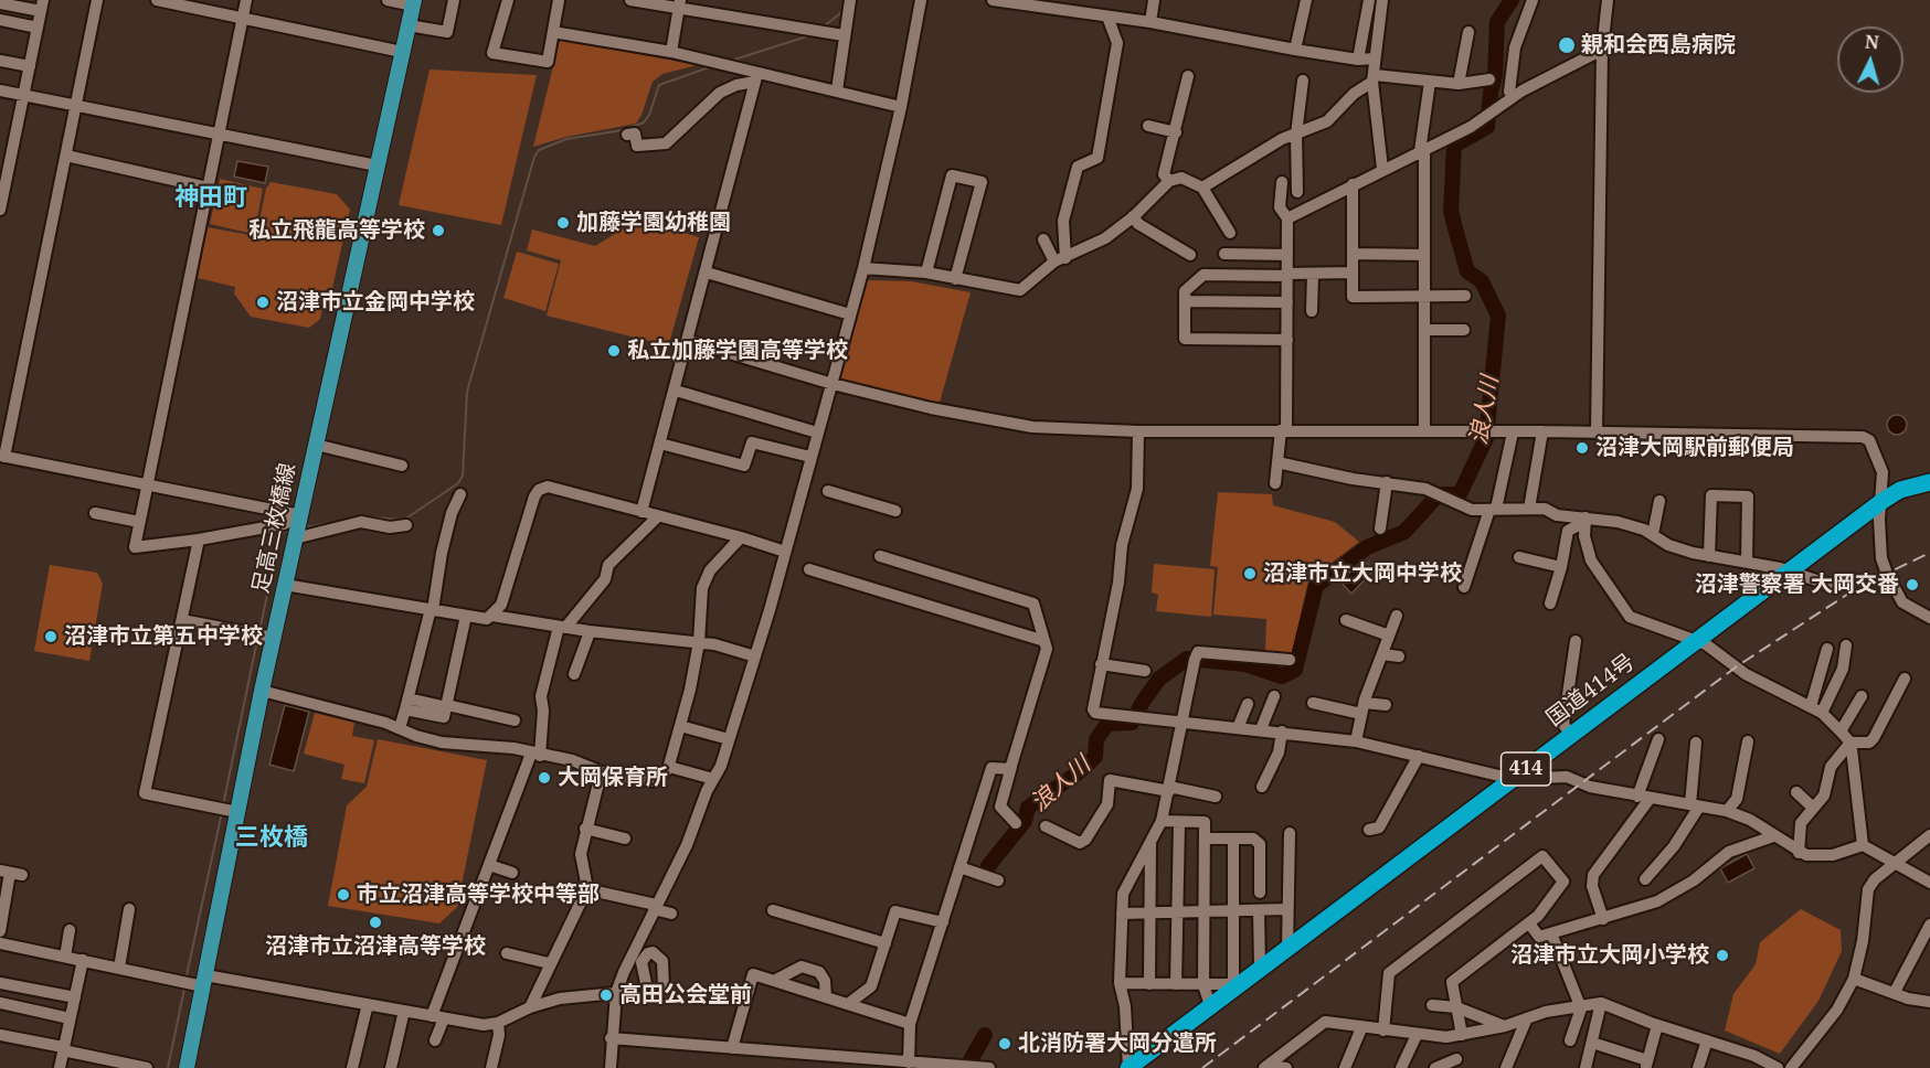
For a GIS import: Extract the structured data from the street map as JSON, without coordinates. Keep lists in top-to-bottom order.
{
  "streets": {
    "highway": ["国道414号", "414"],
    "main road": ["足高三枚橋線"]
  },
  "districts": ["神田町", "三枚橋"],
  "water": ["浪人川"],
  "places": [
    "親和会西島病院",
    "加藤学園幼稚園",
    "私立飛龍高等学校",
    "沼津市立金岡中学校",
    "私立加藤学園高等学校",
    "沼津大岡駅前郵便局",
    "沼津市立大岡中学校",
    "沼津警察署 大岡交番",
    "沼津市立第五中学校",
    "大岡保育所",
    "市立沼津高等学校中等部",
    "沼津市立沼津高等学校",
    "沼津市立大岡小学校",
    "高田公会堂前",
    "北消防署大岡分遣所"
  ],
  "north": "top"
}
